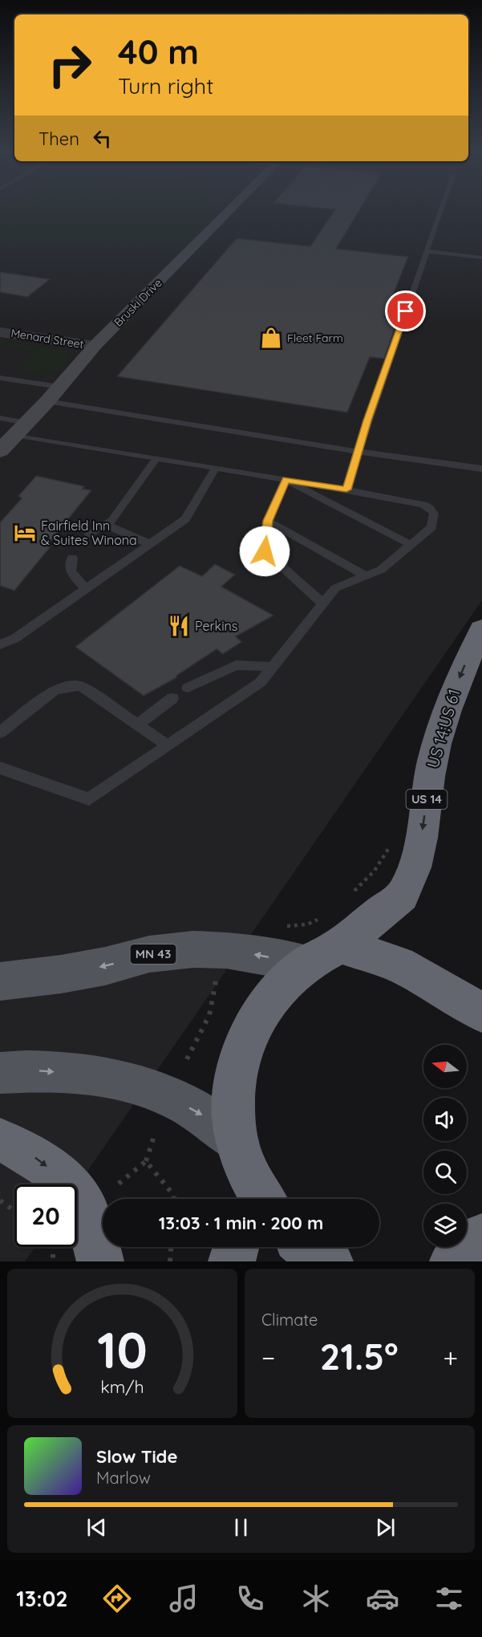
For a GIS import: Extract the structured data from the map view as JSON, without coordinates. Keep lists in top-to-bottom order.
{
  "streets": {
    "highway": ["US 14;US 61", "US 14"],
    "main road": ["MN 43"],
    "street": ["Bruski Drive", "Menard Street"]
  },
  "crossings": [
    ["Bruski Drive", "Menard Street"],
    ["US 14;US 61", "MN 43"]
  ],
  "one_way": ["US 14;US 61"],
  "places": {
    "shop": ["Fleet Farm"],
    "hotel": ["Fairfield Inn & Suites Winona"],
    "restaurant": ["Perkins"]
  },
  "north": "left",
  "page": {
    "turn": ["40 m", "Turn right"],
    "then": "Then",
    "limit": "20",
    "trip": "13:03 · 1 min · 200 m",
    "tile": "Climate",
    "heat": ["−", "21.5°", "+"],
    "song": ["Slow Tide", "Marlow"],
    "tabs": "13:02",
    "gauge": ["10", "km/h"]
  }
}
